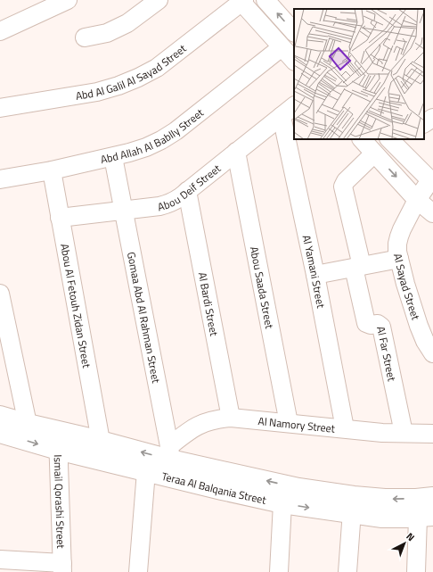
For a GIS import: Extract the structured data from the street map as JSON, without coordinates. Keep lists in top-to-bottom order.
{
  "streets": {
    "street": [
      "Abd Al Galil Al Sayad Street",
      "Abd Allah Al Bablly Street",
      "Abou Deif Street",
      "Al Yamani Street",
      "Al Sayad Street",
      "Abou Saada Street",
      "Al Bardi Street",
      "Abou Al Fetouh Zidan Street",
      "Gomaa Abd Al Rahman Street",
      "Al Far Street",
      "Al Namory Street",
      "Teraa Al Balqania Street",
      "Ismail Qorashi Street"
    ]
  },
  "crossings": [
    ["Abd Allah Al Bablly Street", "Abou Al Fetouh Zidan Street"],
    ["Abd Allah Al Bablly Street", "Gomaa Abd Al Rahman Street"],
    ["Abou Deif Street", "Al Yamani Street"],
    ["Abou Deif Street", "Abou Saada Street"],
    ["Abou Deif Street", "Al Bardi Street"],
    ["Abou Deif Street", "Abou Al Fetouh Zidan Street"],
    ["Abou Deif Street", "Gomaa Abd Al Rahman Street"],
    ["Al Yamani Street", "Al Namory Street"],
    ["Abou Saada Street", "Al Namory Street"],
    ["Al Bardi Street", "Al Namory Street"],
    ["Abou Al Fetouh Zidan Street", "Teraa Al Balqania Street"],
    ["Gomaa Abd Al Rahman Street", "Al Namory Street"],
    ["Gomaa Abd Al Rahman Street", "Teraa Al Balqania Street"],
    ["Al Far Street", "Al Namory Street"],
    ["Al Namory Street", "Teraa Al Balqania Street"],
    ["Teraa Al Balqania Street", "Ismail Qorashi Street"]
  ],
  "north": "top right"
}
